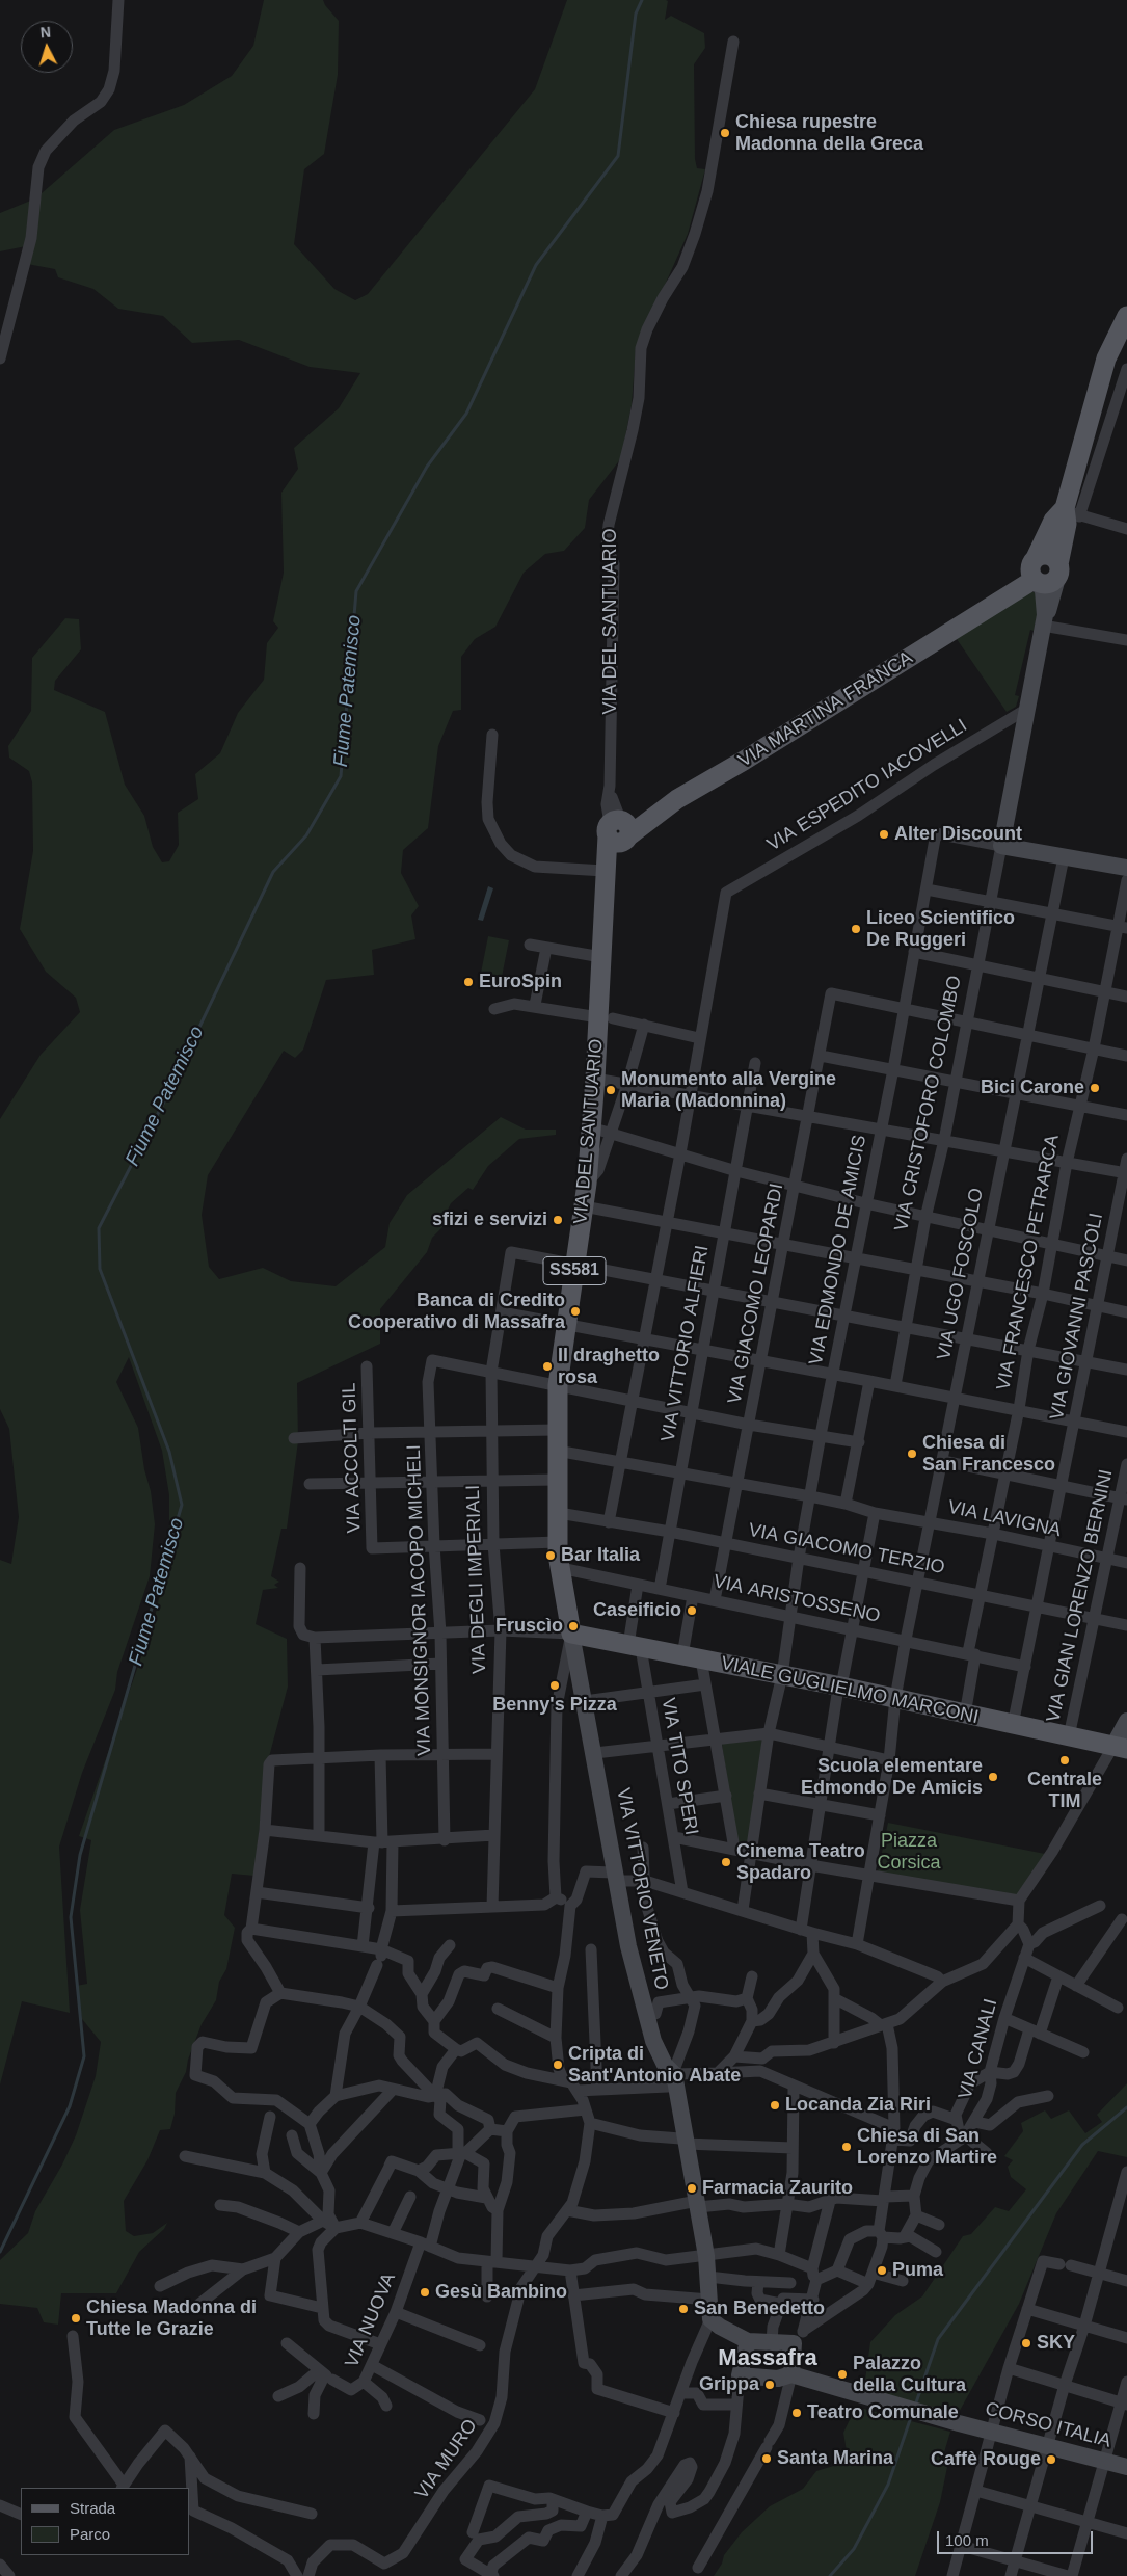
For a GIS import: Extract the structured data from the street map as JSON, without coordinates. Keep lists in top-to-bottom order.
{
  "streets": {
    "main road": [
      "VIA DEL SANTUARIO",
      "VIA MARTINA FRANCA",
      "SS581",
      "VIALE GUGLIELMO MARCONI"
    ],
    "street": [
      "VIA ESPEDITO IACOVELLI",
      "VIA CRISTOFORO COLOMBO",
      "VIA EDMONDO DE AMICIS",
      "VIA FRANCESCO PETRARCA",
      "VIA UGO FOSCOLO",
      "VIA GIACOMO LEOPARDI",
      "VIA GIOVANNI PASCOLI",
      "VIA VITTORIO ALFIERI",
      "VIA ACCOLTI GIL",
      "VIA LAVIGNA",
      "VIA GIACOMO TERZIO",
      "VIA DEGLI IMPERIALI",
      "VIA GIAN LORENZO BERNINI",
      "VIA ARISTOSSENO",
      "VIA MONSIGNOR IACOPO MICHELI",
      "VIA TITO SPERI",
      "VIA VITTORIO VENETO",
      "VIA CANALI",
      "VIA NUOVA",
      "CORSO ITALIA",
      "VIA MURO"
    ]
  },
  "crossings": [
    ["VIA DEL SANTUARIO", "VIA MARTINA FRANCA"],
    ["VIA DEL SANTUARIO", "VIA LAVIGNA"],
    ["VIA DEL SANTUARIO", "VIA GIACOMO TERZIO"],
    ["VIA DEL SANTUARIO", "VIA DEGLI IMPERIALI"],
    ["VIA DEL SANTUARIO", "VIA ARISTOSSENO"],
    ["VIA DEL SANTUARIO", "VIALE GUGLIELMO MARCONI"],
    ["VIA DEL SANTUARIO", "VIA VITTORIO VENETO"],
    ["VIA MARTINA FRANCA", "VIA CRISTOFORO COLOMBO"],
    ["VIA ESPEDITO IACOVELLI", "VIA CRISTOFORO COLOMBO"],
    ["VIA CRISTOFORO COLOMBO", "VIA EDMONDO DE AMICIS"],
    ["VIA EDMONDO DE AMICIS", "VIA GIACOMO LEOPARDI"],
    ["VIA EDMONDO DE AMICIS", "VIA LAVIGNA"],
    ["VIA EDMONDO DE AMICIS", "VIA GIACOMO TERZIO"],
    ["VIA EDMONDO DE AMICIS", "VIA ARISTOSSENO"],
    ["VIA EDMONDO DE AMICIS", "VIALE GUGLIELMO MARCONI"],
    ["VIA FRANCESCO PETRARCA", "VIA LAVIGNA"],
    ["VIA FRANCESCO PETRARCA", "VIA GIACOMO TERZIO"],
    ["VIA FRANCESCO PETRARCA", "VIA ARISTOSSENO"],
    ["VIA FRANCESCO PETRARCA", "VIALE GUGLIELMO MARCONI"],
    ["VIA UGO FOSCOLO", "VIA LAVIGNA"],
    ["VIA UGO FOSCOLO", "VIA GIACOMO TERZIO"],
    ["VIA UGO FOSCOLO", "VIA ARISTOSSENO"],
    ["VIA UGO FOSCOLO", "VIALE GUGLIELMO MARCONI"],
    ["VIA GIACOMO LEOPARDI", "VIA LAVIGNA"],
    ["VIA GIACOMO LEOPARDI", "VIA GIACOMO TERZIO"],
    ["VIA GIACOMO LEOPARDI", "VIA ARISTOSSENO"],
    ["VIA GIOVANNI PASCOLI", "VIA LAVIGNA"],
    ["VIA GIOVANNI PASCOLI", "VIA GIACOMO TERZIO"],
    ["VIA GIOVANNI PASCOLI", "VIA ARISTOSSENO"],
    ["VIA GIOVANNI PASCOLI", "VIALE GUGLIELMO MARCONI"],
    ["VIA VITTORIO ALFIERI", "VIA LAVIGNA"],
    ["VIA VITTORIO ALFIERI", "VIA GIACOMO TERZIO"],
    ["VIA VITTORIO ALFIERI", "VIA ARISTOSSENO"],
    ["VIA ACCOLTI GIL", "VIA MONSIGNOR IACOPO MICHELI"],
    ["VIA LAVIGNA", "VIA GIAN LORENZO BERNINI"],
    ["VIA GIACOMO TERZIO", "VIA GIAN LORENZO BERNINI"],
    ["VIA DEGLI IMPERIALI", "VIA MONSIGNOR IACOPO MICHELI"],
    ["VIA GIAN LORENZO BERNINI", "VIALE GUGLIELMO MARCONI"],
    ["VIA ARISTOSSENO", "VIA TITO SPERI"],
    ["VIALE GUGLIELMO MARCONI", "VIA TITO SPERI"],
    ["VIALE GUGLIELMO MARCONI", "VIA VITTORIO VENETO"]
  ],
  "districts": ["Massafra"],
  "water": ["Fiume Patemisco"],
  "parks": ["Piazza Corsica"],
  "places": [
    "Chiesa rupestre Madonna della Greca",
    "Alter Discount",
    "Liceo Scientifico De Ruggeri",
    "EuroSpin",
    "Bici Carone",
    "Monumento alla Vergine Maria (Madonnina)",
    "sfizi e servizi",
    "Banca di Credito Cooperativo di Massafra",
    "Il draghetto rosa",
    "Chiesa di San Francesco",
    "Bar Italia",
    "Caseificio",
    "Fruscìo",
    "Benny's Pizza",
    "Centrale TIM",
    "Scuola elementare Edmondo De Amicis",
    "Cinema Teatro Spadaro",
    "Cripta di Sant'Antonio Abate",
    "Locanda Zia Riri",
    "Chiesa di San Lorenzo Martire",
    "Farmacia Zaurito",
    "Puma",
    "Gesù Bambino",
    "San Benedetto",
    "Chiesa Madonna di Tutte le Grazie",
    "SKY",
    "Palazzo della Cultura",
    "Grippa",
    "Teatro Comunale",
    "Santa Marina",
    "Caffè Rouge"
  ],
  "legend": ["Strada", "Parco"],
  "scale_bar": "100 m",
  "north": "top"
}
